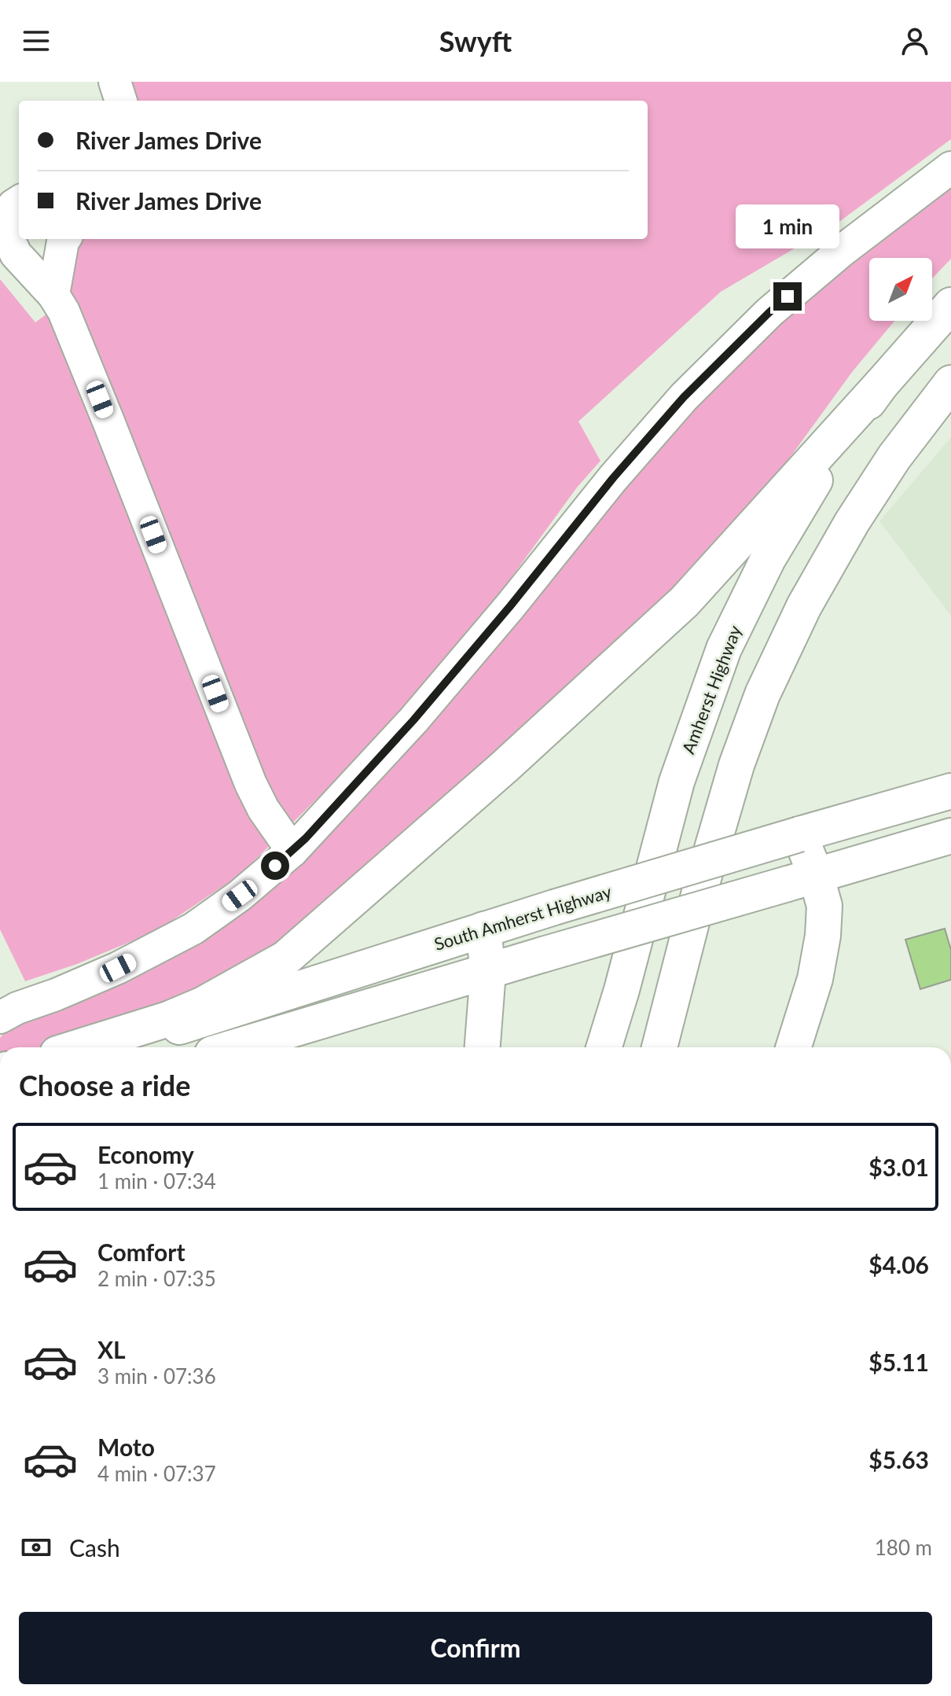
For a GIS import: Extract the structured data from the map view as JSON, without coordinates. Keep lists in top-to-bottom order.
{
  "streets": {
    "main road": ["Amherst Highway", "South Amherst Highway"]
  },
  "north": "top right",
  "page": {
    "header": "Swyft",
    "banner": ["River James Drive", "River James Drive"],
    "bubble": "1 min",
    "heading": "Choose a ride",
    "list": [
      {
        "name": "Economy",
        "note": "1 min · 07:34",
        "value": "$3.01"
      },
      {
        "name": "Comfort",
        "note": "2 min · 07:35",
        "value": "$4.06"
      },
      {
        "name": "XL",
        "note": "3 min · 07:36",
        "value": "$5.11"
      },
      {
        "name": "Moto",
        "note": "4 min · 07:37",
        "value": "$5.63"
      }
    ],
    "pay": ["Cash", "180 m"],
    "buttons": "Confirm"
  }
}
